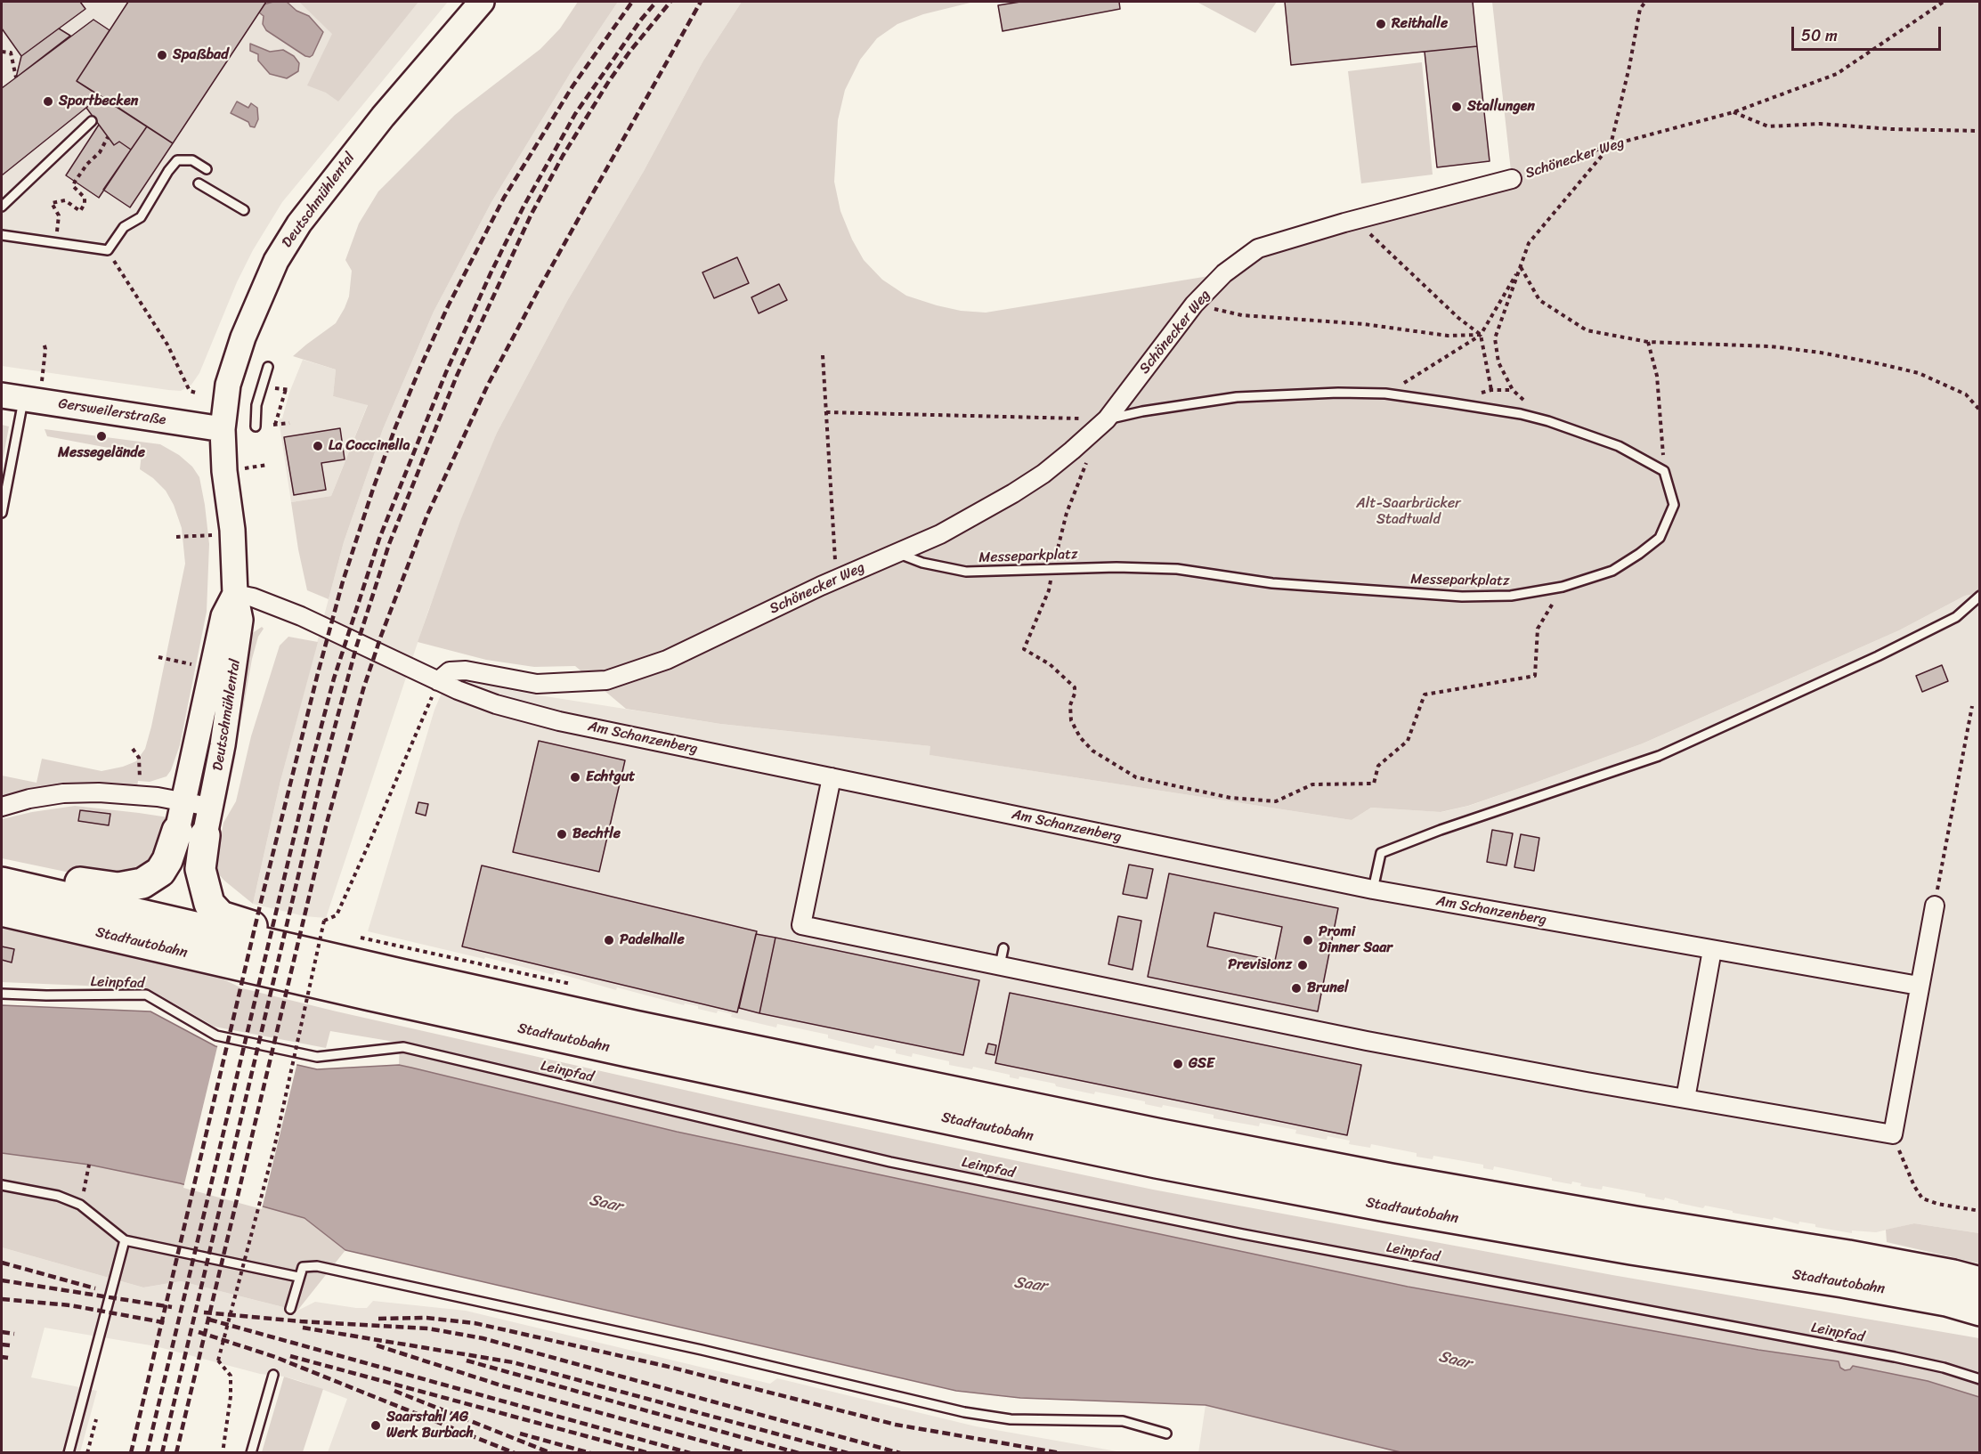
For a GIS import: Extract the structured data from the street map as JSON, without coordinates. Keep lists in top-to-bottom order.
{
  "streets": {
    "highway": ["Stadtautobahn"],
    "main road": ["Deutschmühlental", "Gersweilerstraße"],
    "street": ["Schönecker Weg", "Am Schanzenberg"],
    "lane": ["Messeparkplatz", "Leinpfad"]
  },
  "crossings": [
    ["Schönecker Weg", "Messeparkplatz"],
    ["Schönecker Weg", "Am Schanzenberg"],
    ["Deutschmühlental", "Gersweilerstraße"],
    ["Deutschmühlental", "Am Schanzenberg"]
  ],
  "water": ["Saar"],
  "parks": ["Alt-Saarbrücker Stadtwald"],
  "places": [
    "Reithalle",
    "Spaßbad",
    "Sportbecken",
    "Stallungen",
    "Messegelände",
    "La Coccinella",
    "Echtgut",
    "Bechtle",
    "Padelhalle",
    "Promi Dinner Saar",
    "Previsionz",
    "Brunel",
    "GSE",
    "Saarstahl AG Werk Burbach"
  ],
  "scale_bar": "50 m"
}
